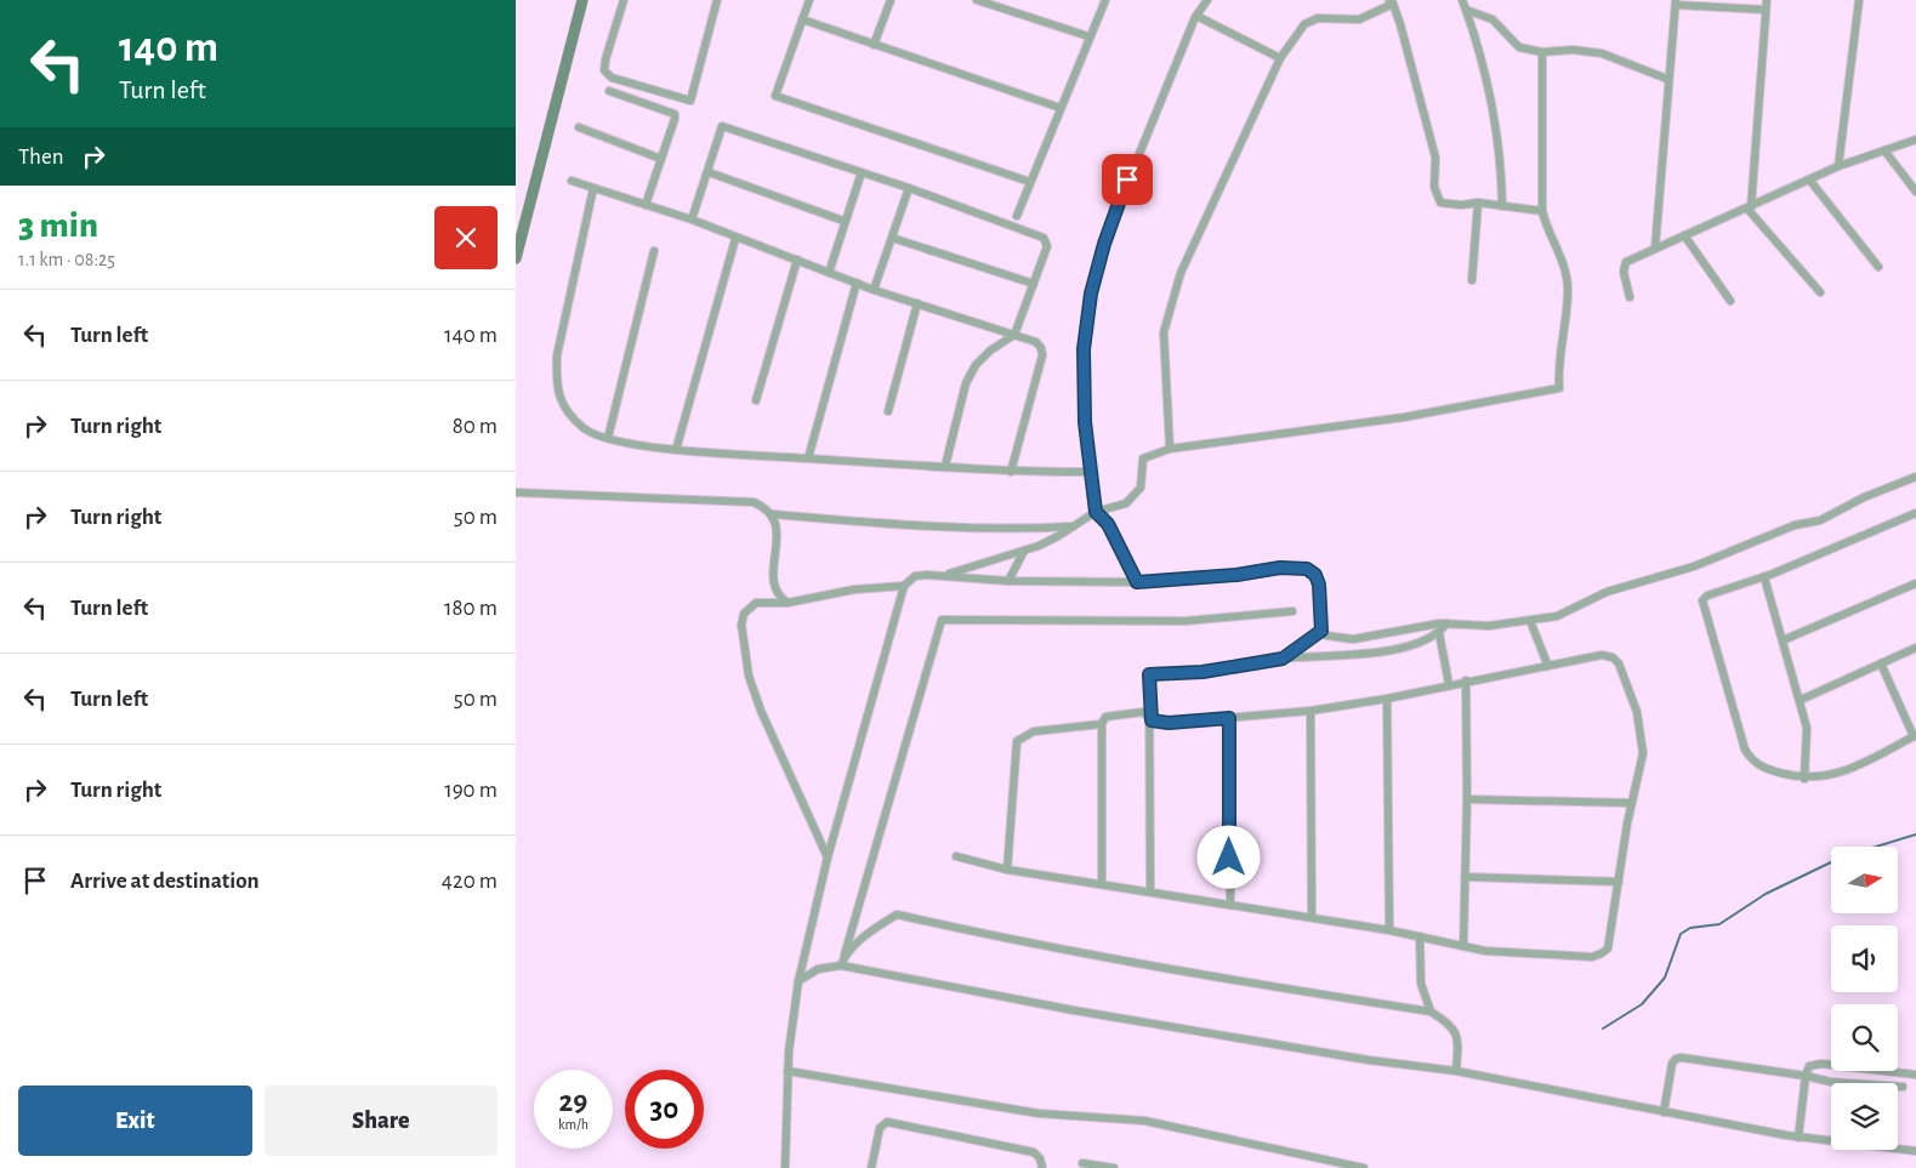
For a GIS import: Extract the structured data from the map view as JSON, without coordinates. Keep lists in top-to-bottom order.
{
  "north": "right",
  "page": {
    "turn": ["140 m", "Turn left"],
    "then": "Then",
    "heading": ["3 min", "1.1 km · 08:25"],
    "list": [
      {
        "name": "Turn left",
        "value": "140 m"
      },
      {
        "name": "Turn right",
        "value": "80 m"
      },
      {
        "name": "Turn right",
        "value": "50 m"
      },
      {
        "name": "Turn left",
        "value": "180 m"
      },
      {
        "name": "Turn left",
        "value": "50 m"
      },
      {
        "name": "Turn right",
        "value": "190 m"
      },
      {
        "name": "Arrive at destination",
        "value": "420 m"
      }
    ],
    "speed": "29 km/h",
    "limit": "30",
    "buttons": ["Exit", "Share"]
  }
}
